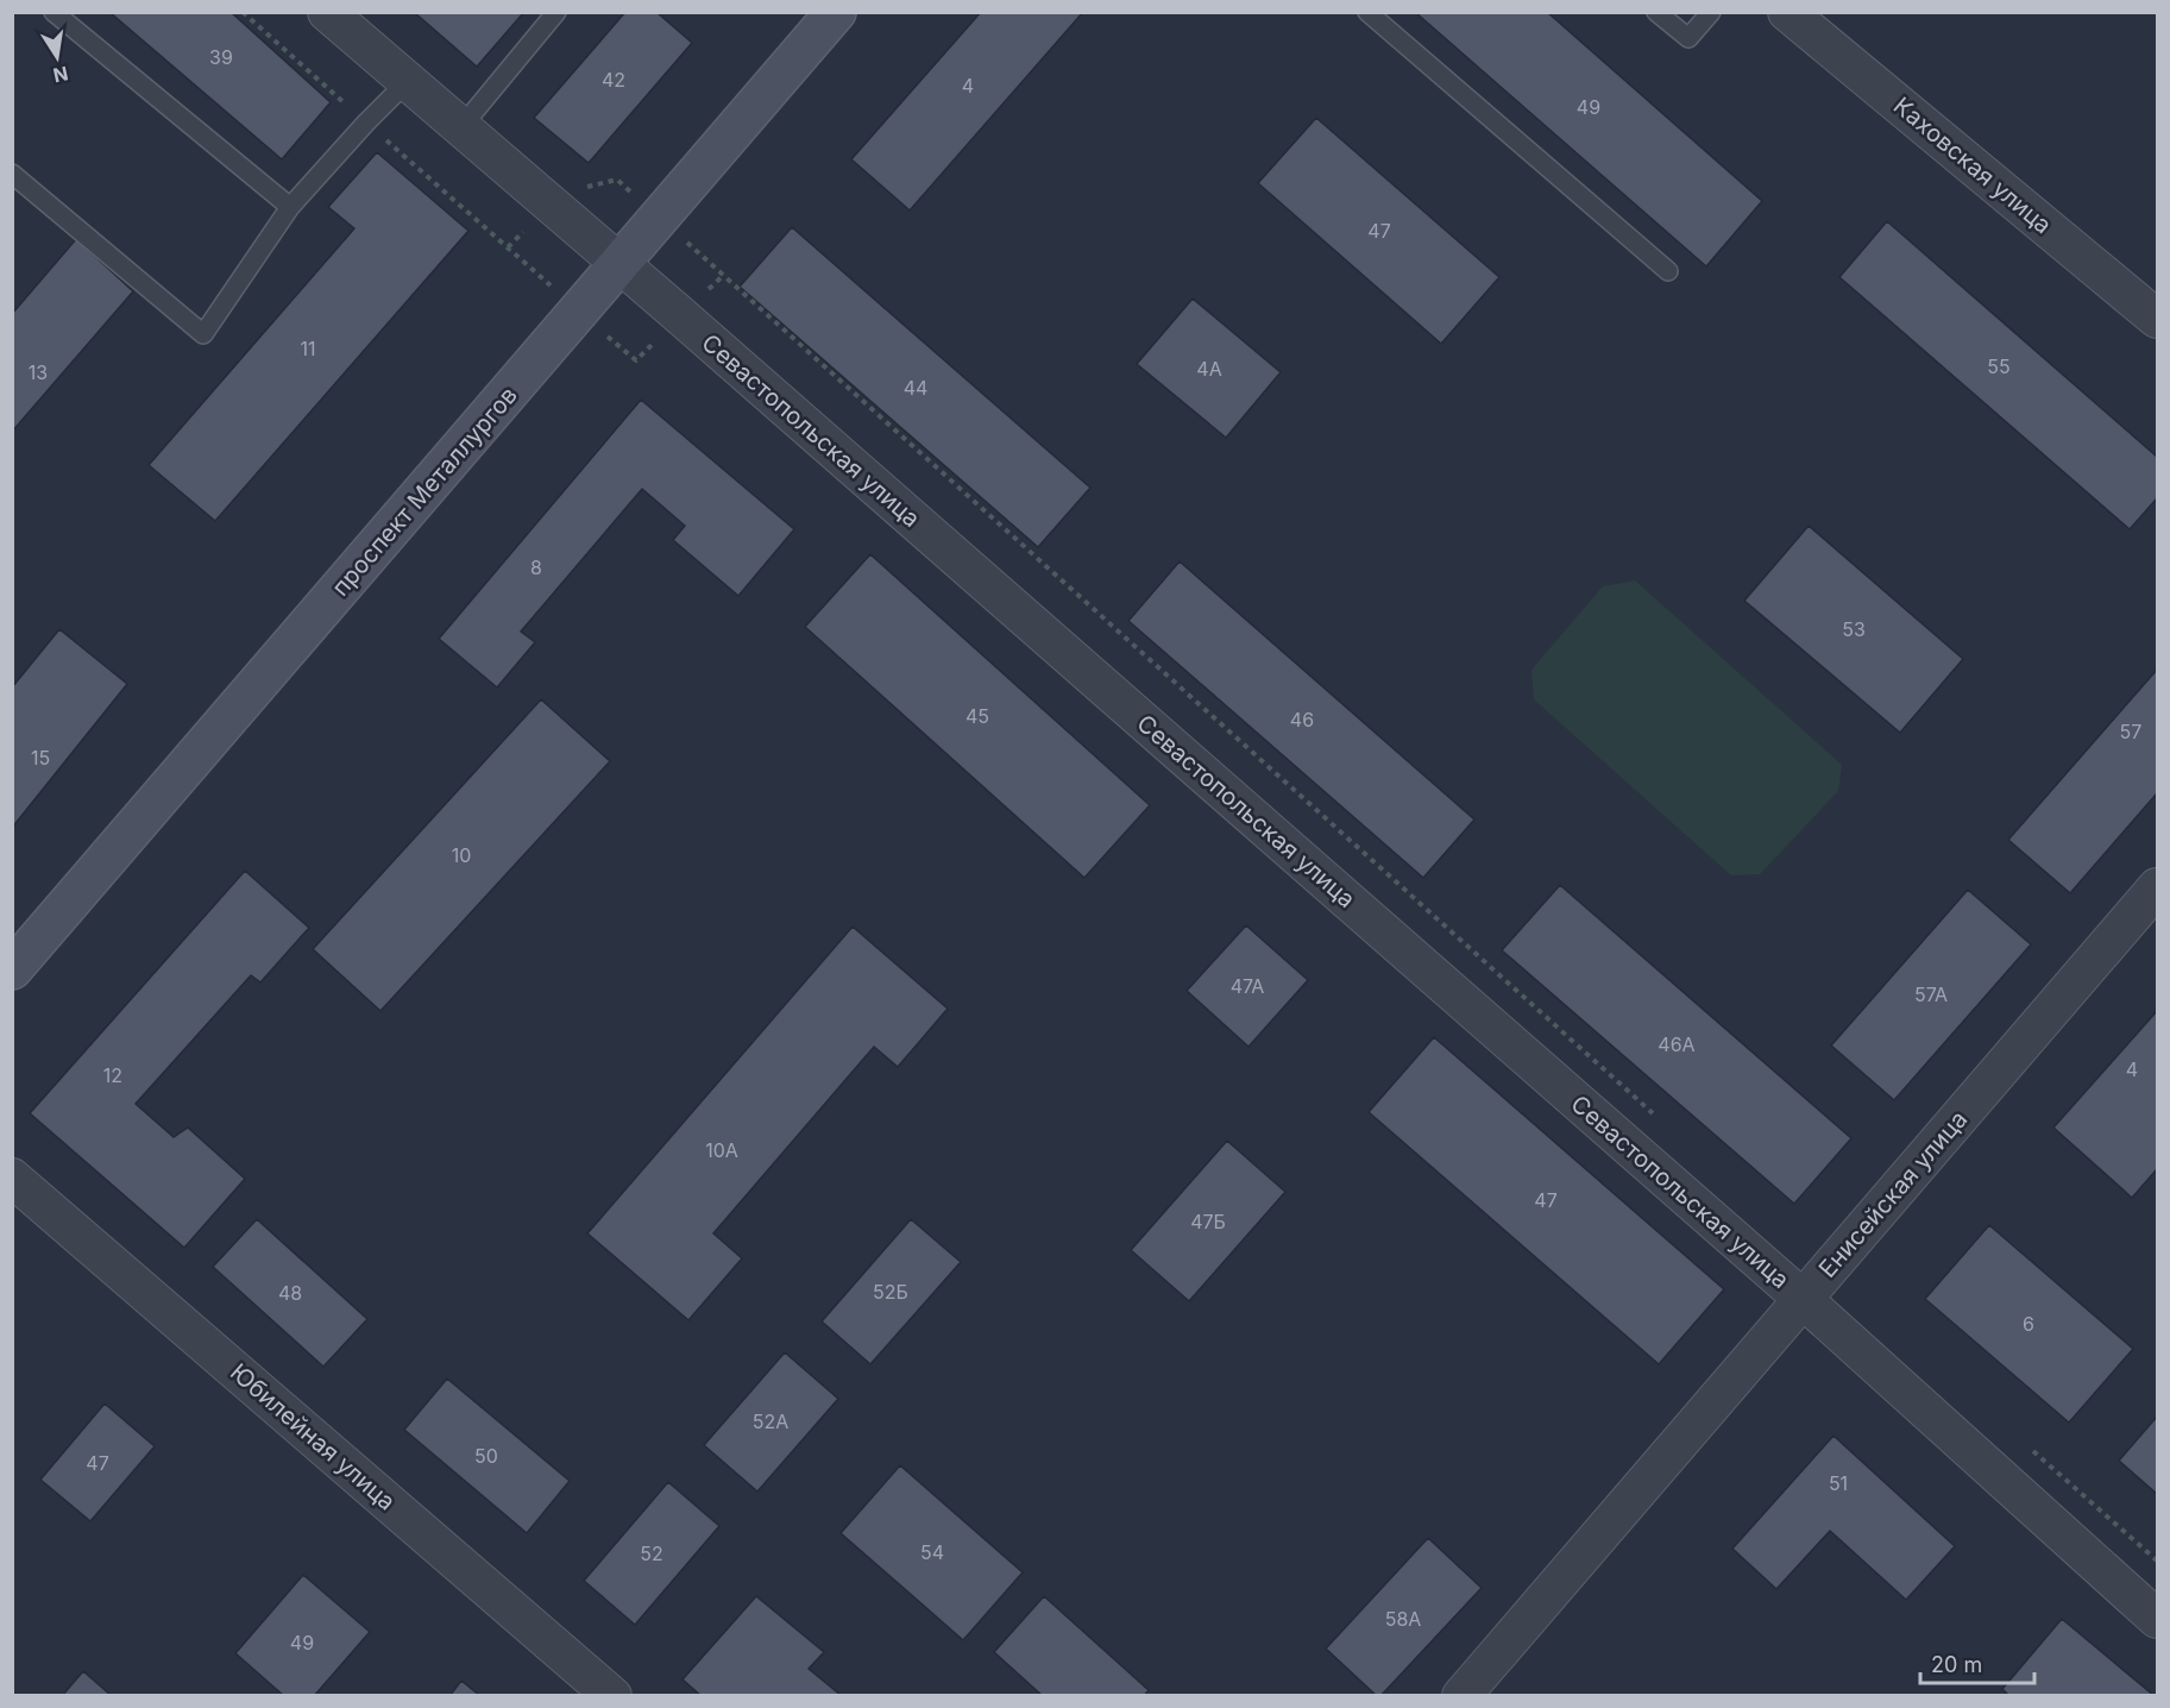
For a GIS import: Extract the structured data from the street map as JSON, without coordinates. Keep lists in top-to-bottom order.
{
  "streets": {
    "street": [
      "Каховская улица",
      "Севастопольская улица",
      "проспект Металлургов",
      "Енисейская улица",
      "Юбилейная улица"
    ]
  },
  "crossings": [
    ["Севастопольская улица", "проспект Металлургов"],
    ["Севастопольская улица", "Енисейская улица"]
  ],
  "house_numbers": [
    "39",
    "42",
    "4",
    "49",
    "47",
    "11",
    "55",
    "4А",
    "13",
    "44",
    "8",
    "53",
    "45",
    "46",
    "57",
    "15",
    "10",
    "47А",
    "57А",
    "46А",
    "4",
    "12",
    "10А",
    "47",
    "47Б",
    "52Б",
    "48",
    "6",
    "52А",
    "50",
    "47",
    "51",
    "54",
    "52",
    "58А",
    "49"
  ],
  "scale_bar": "20 m",
  "north": "bottom"
}
